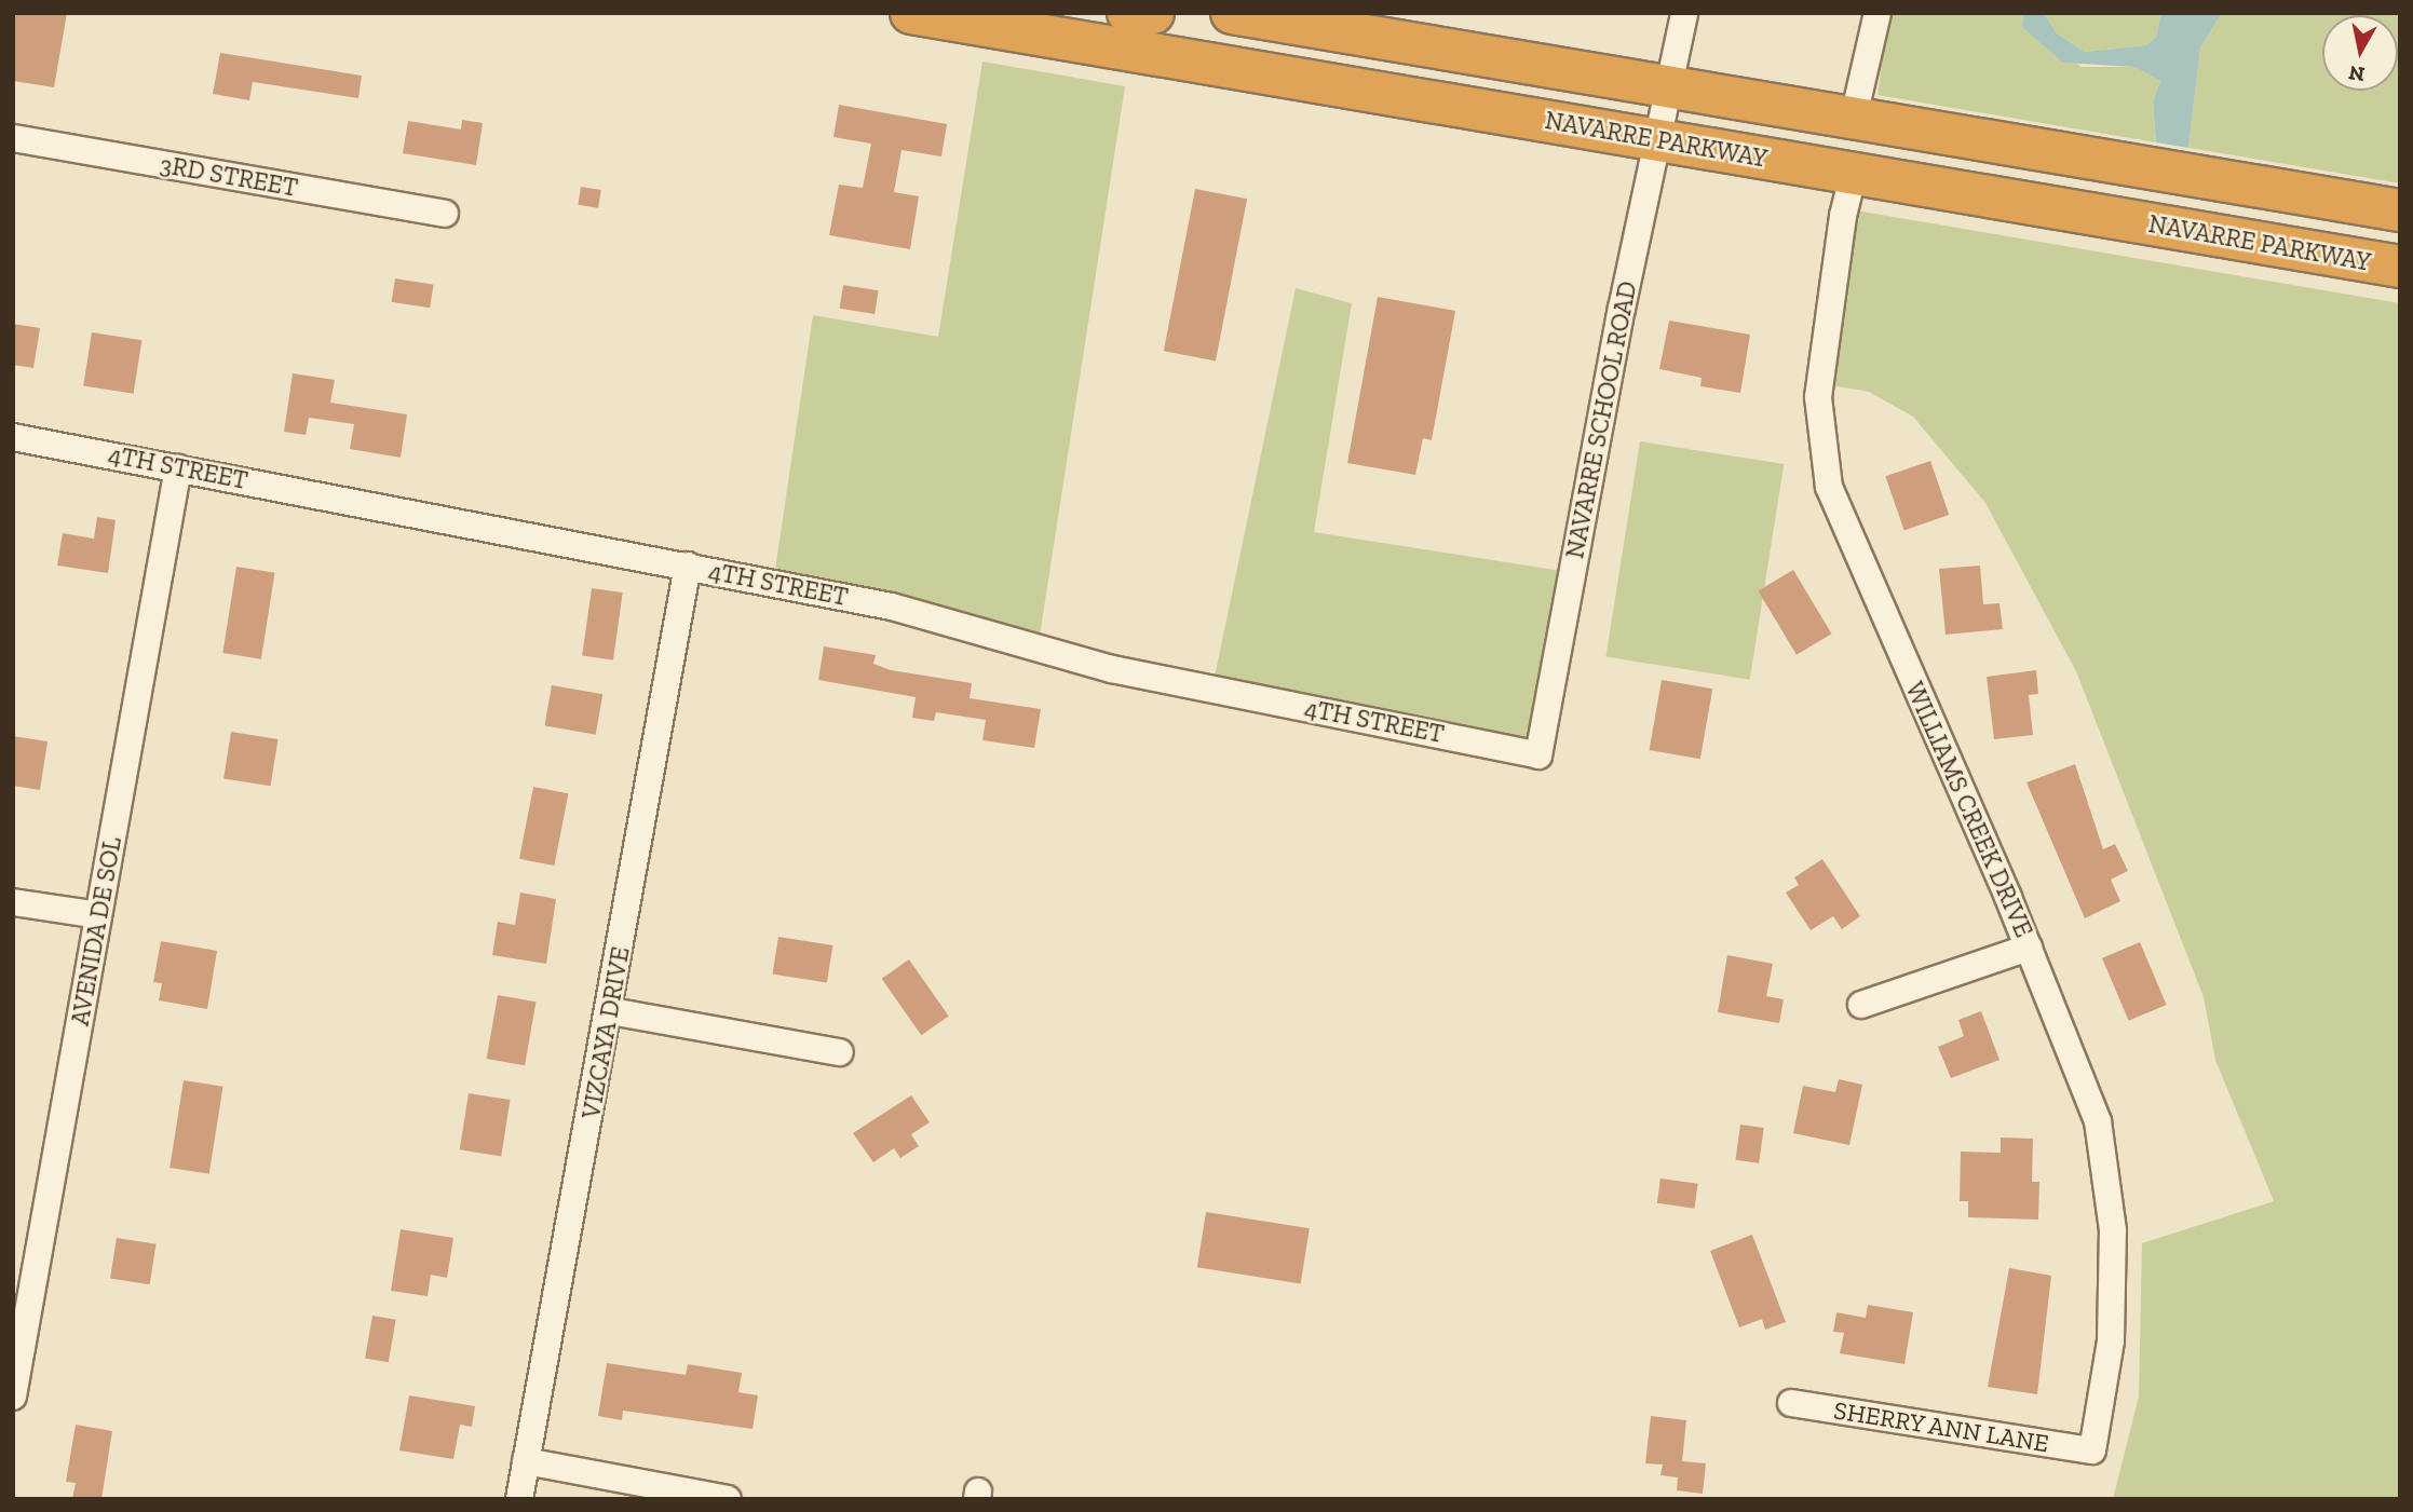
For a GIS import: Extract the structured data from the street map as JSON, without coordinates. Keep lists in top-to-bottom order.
{
  "streets": {
    "highway": ["NAVARRE PARKWAY"],
    "street": [
      "3RD STREET",
      "NAVARRE SCHOOL ROAD",
      "4TH STREET",
      "WILLIAMS CREEK DRIVE",
      "AVENIDA DE SOL",
      "VIZCAYA DRIVE",
      "SHERRY ANN LANE"
    ]
  },
  "crossings": [
    ["NAVARRE PARKWAY", "NAVARRE SCHOOL ROAD"],
    ["NAVARRE PARKWAY", "WILLIAMS CREEK DRIVE"],
    ["NAVARRE SCHOOL ROAD", "4TH STREET"],
    ["4TH STREET", "AVENIDA DE SOL"],
    ["4TH STREET", "VIZCAYA DRIVE"],
    ["WILLIAMS CREEK DRIVE", "SHERRY ANN LANE"]
  ],
  "north": "bottom"
}
